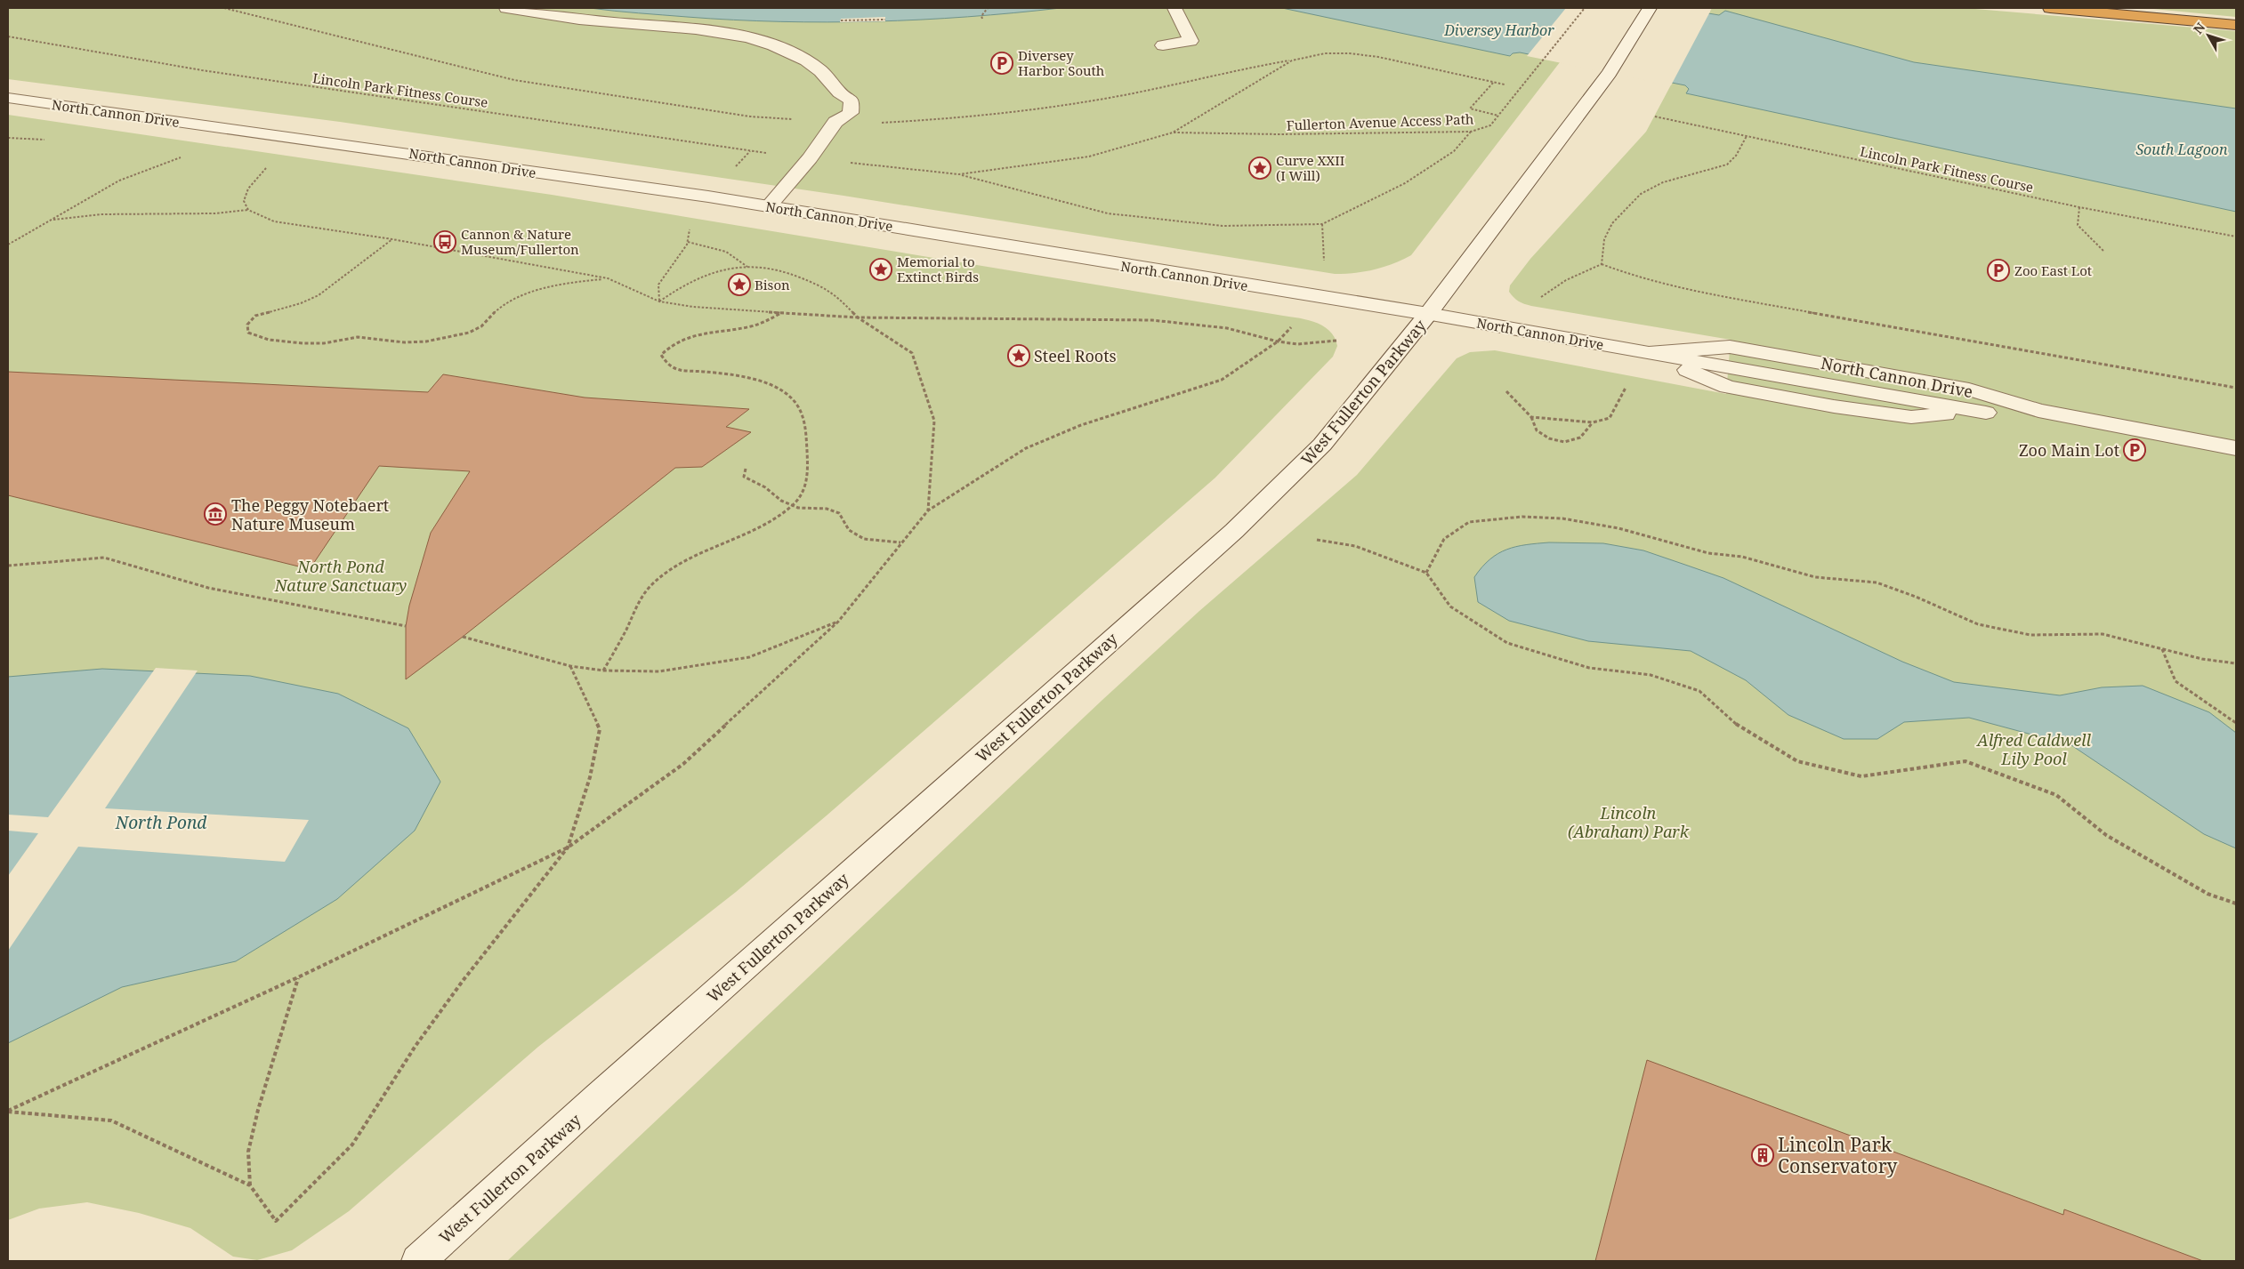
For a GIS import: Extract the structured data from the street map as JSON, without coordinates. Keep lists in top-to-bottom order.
{
  "streets": {
    "main road": ["North Cannon Drive", "West Fullerton Parkway"],
    "path": ["Lincoln Park Fitness Course", "Fullerton Avenue Access Path"]
  },
  "crossings": [
    ["North Cannon Drive", "West Fullerton Parkway"]
  ],
  "water": ["Diversey Harbor", "South Lagoon", "North Pond"],
  "parks": ["North Pond Nature Sanctuary", "Alfred Caldwell Lily Pool", "Lincoln (Abraham) Park"],
  "places": {
    "parking": ["Diversey Harbor South", "Zoo East Lot", "Zoo Main Lot"],
    "place": [
      "Curve XXII (I Will)",
      "Memorial to Extinct Birds",
      "Bison",
      "Steel Roots"
    ],
    "bus stop": ["Cannon & Nature Museum/Fullerton"],
    "museum": ["The Peggy Notebaert Nature Museum"],
    "building": ["Lincoln Park Conservatory"]
  },
  "north": "top left"
}
